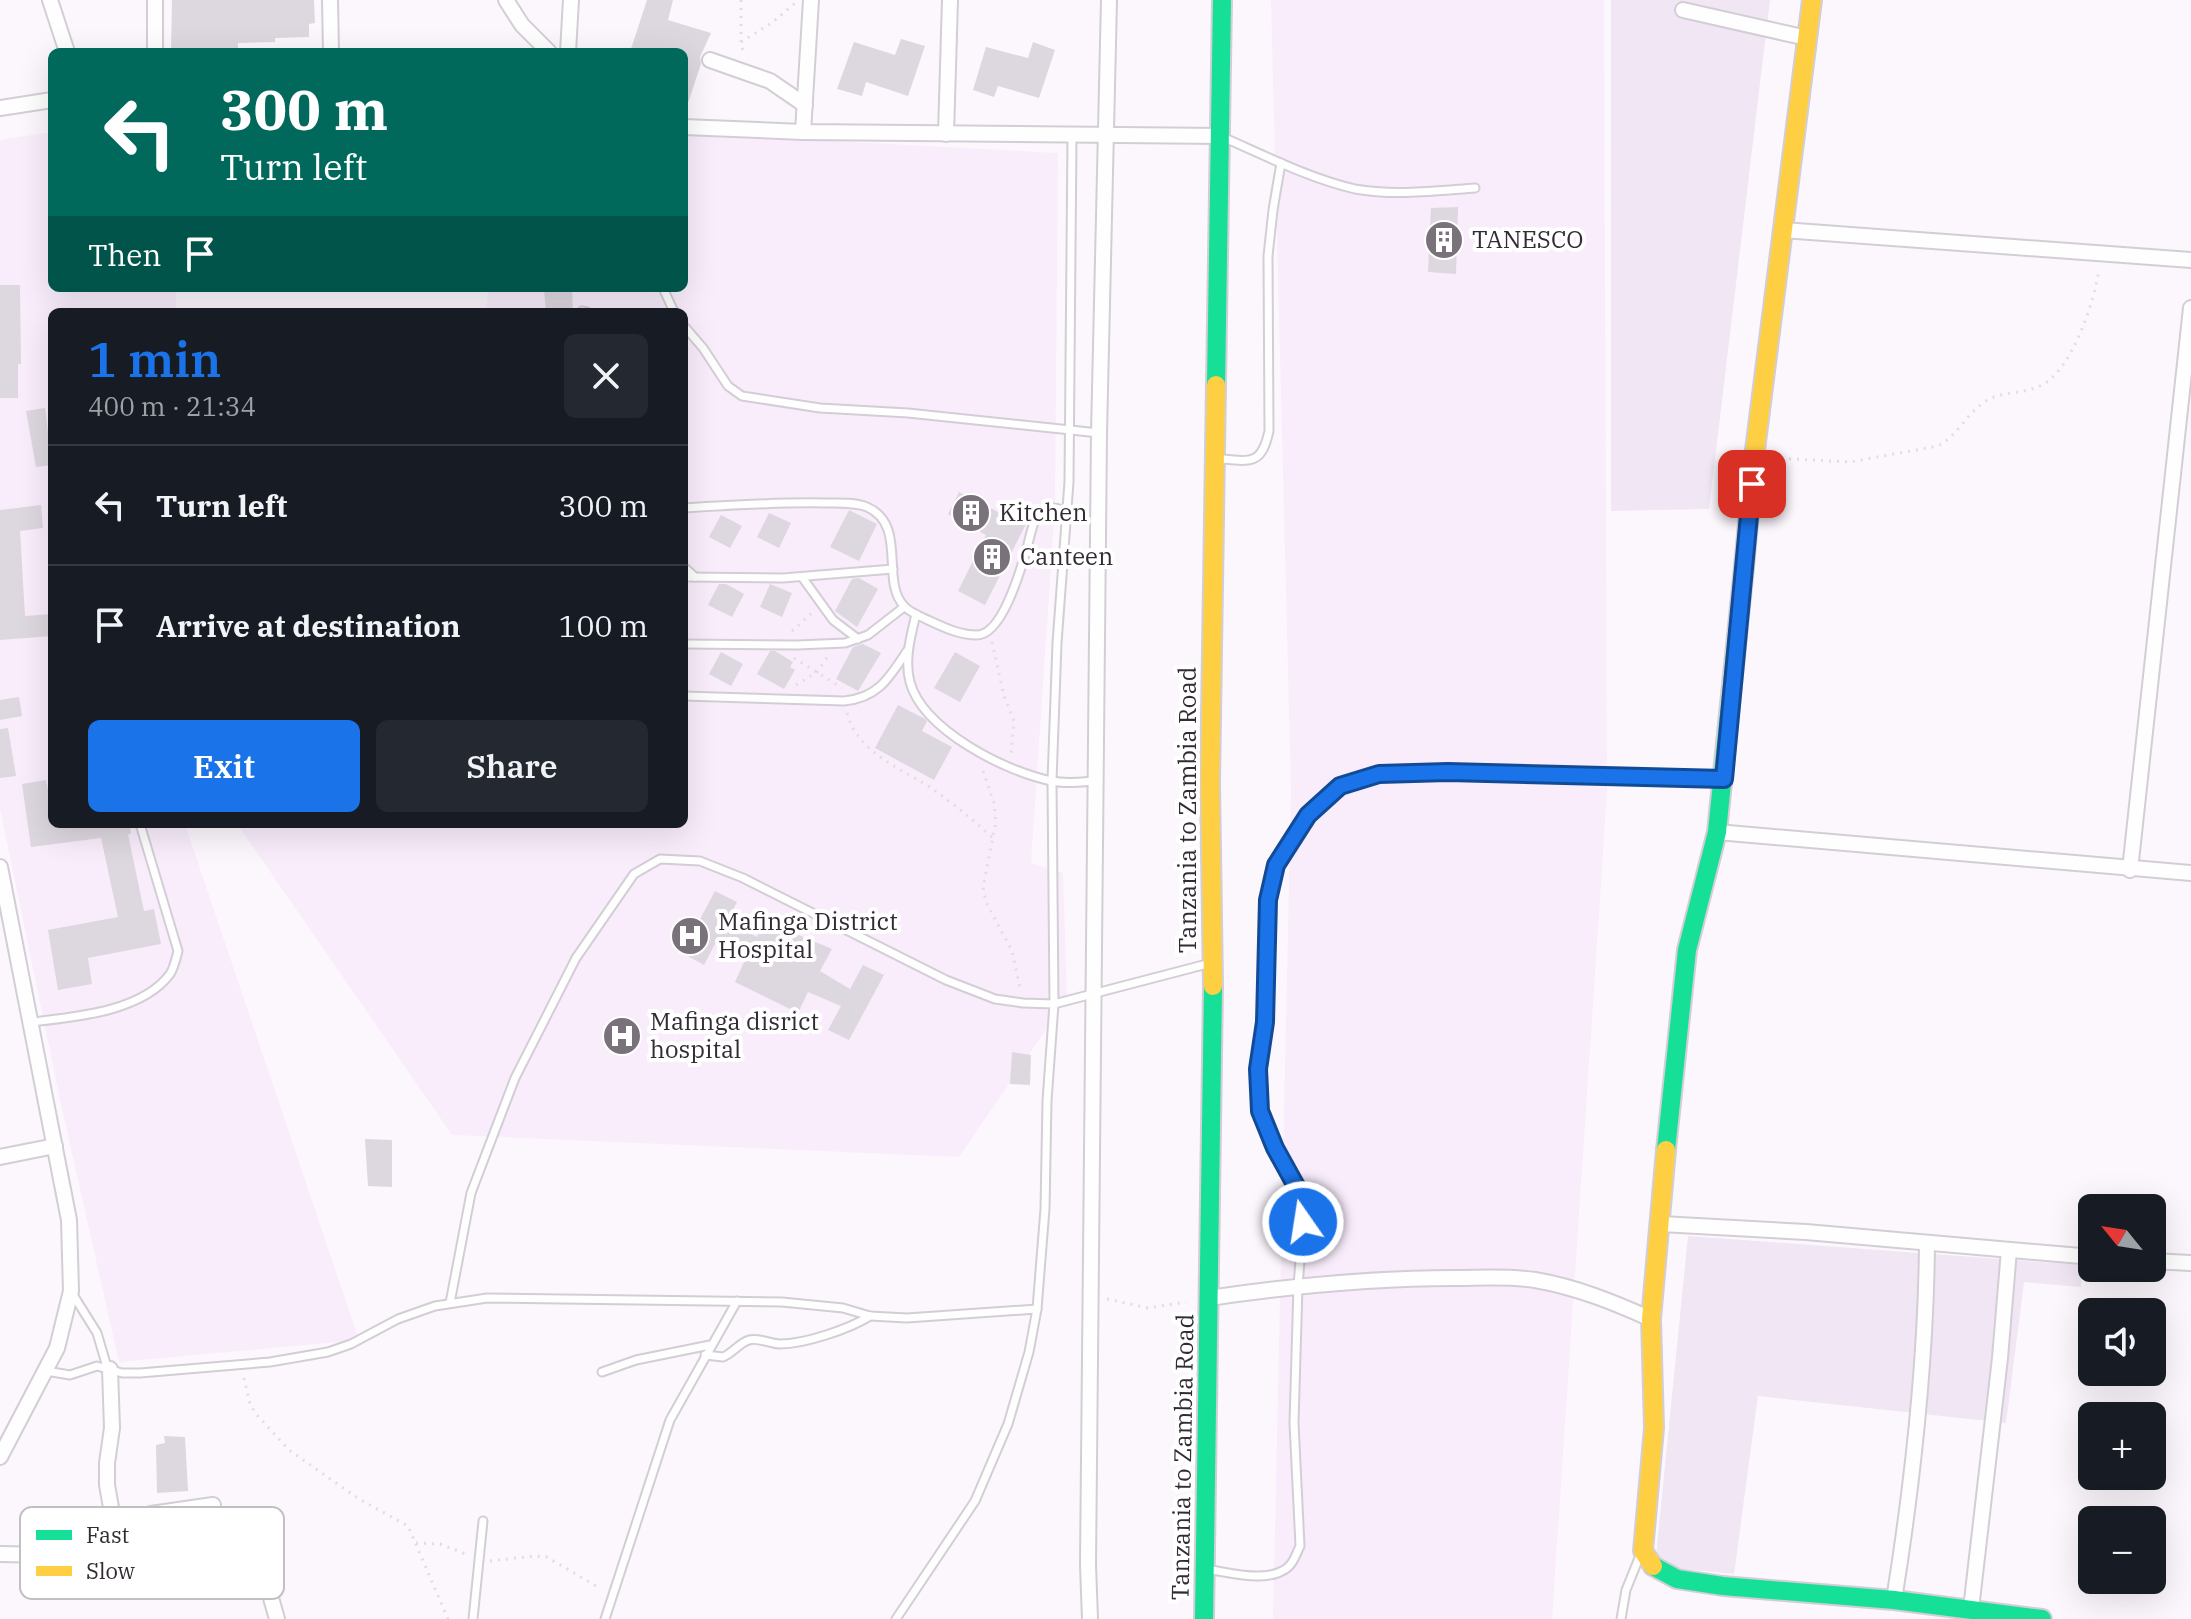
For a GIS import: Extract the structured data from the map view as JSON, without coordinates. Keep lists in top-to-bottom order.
{
  "streets": {
    "main road": ["Tanzania to Zambia Road"]
  },
  "places": {
    "building": ["TANESCO", "Kitchen", "Canteen"],
    "hospital": ["Mafinga District Hospital", "Mafinga disrict hospital"]
  },
  "legend": ["Fast", "Slow"],
  "north": "top left",
  "page": {
    "turn": ["300 m", "Turn left"],
    "then": "Then",
    "heading": ["1 min", "400 m · 21:34"],
    "list": [
      {
        "name": "Turn left",
        "value": "300 m"
      },
      {
        "name": "Arrive at destination",
        "value": "100 m"
      }
    ],
    "buttons": ["Exit", "Share"],
    "map_buttons": ["+", "−"]
  }
}
